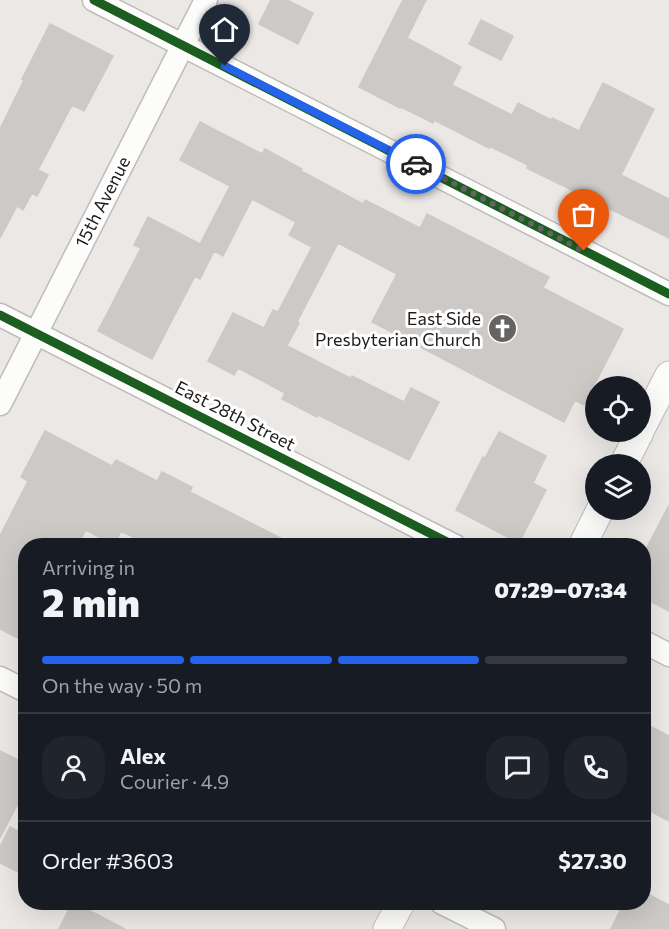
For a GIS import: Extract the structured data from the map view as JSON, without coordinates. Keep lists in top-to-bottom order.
{
  "streets": {
    "street": ["15th Avenue", "East 28th Street"]
  },
  "crossings": [
    ["15th Avenue", "East 28th Street"]
  ],
  "places": {
    "church": ["East Side Presbyterian Church"]
  },
  "page": {
    "heading": ["2 min", "Arriving in", "07:29–07:34"],
    "panel": [
      "Alex",
      "Courier · 4.9",
      "Order #3603",
      "$27.30"
    ],
    "bar": "On the way · 50 m"
  }
}
